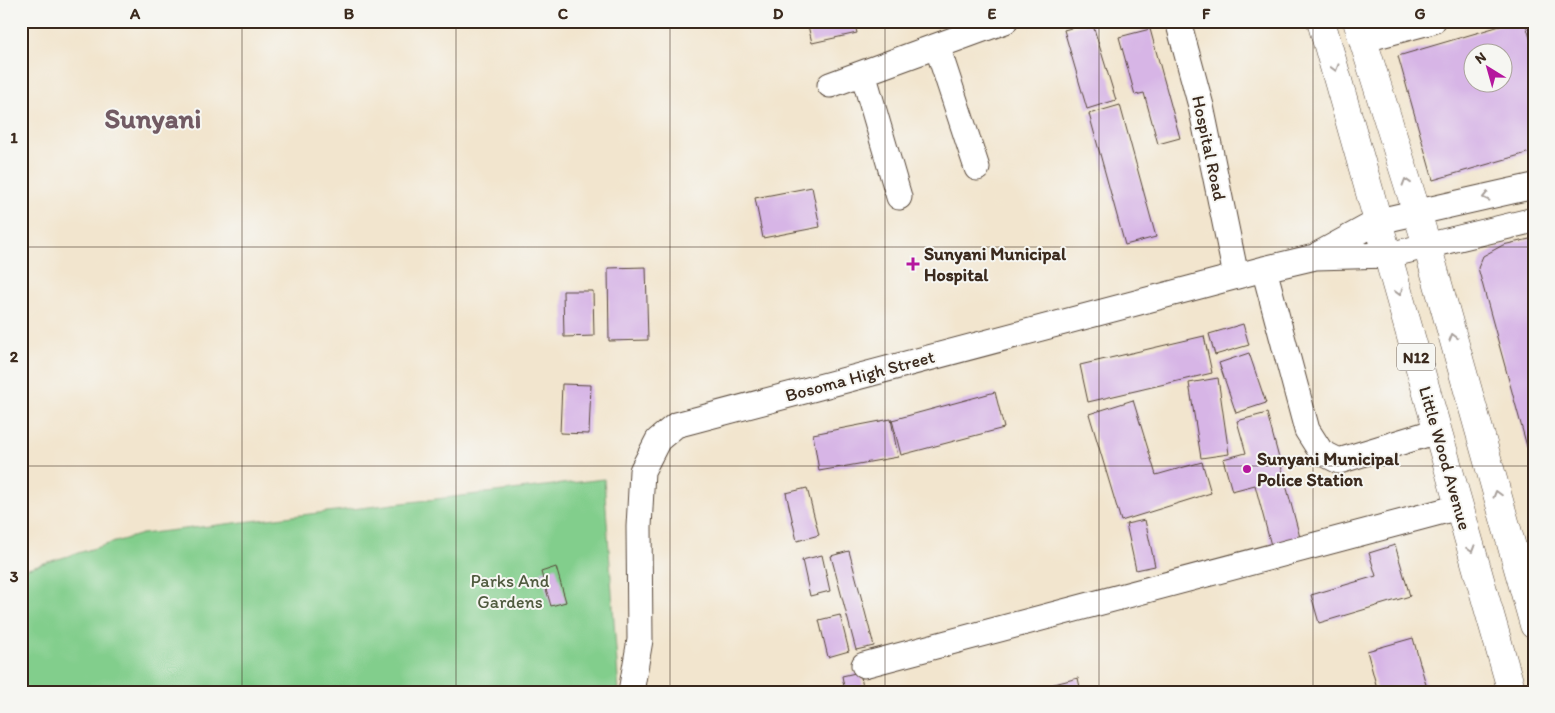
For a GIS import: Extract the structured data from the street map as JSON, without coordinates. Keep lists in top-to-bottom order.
{
  "streets": {
    "highway": ["N12", "Little Wood Avenue"],
    "street": ["Hospital Road", "Bosoma High Street"]
  },
  "crossings": [
    ["Hospital Road", "Bosoma High Street"],
    ["N12", "Bosoma High Street"],
    ["Bosoma High Street", "Little Wood Avenue"]
  ],
  "districts": ["Sunyani"],
  "parks": ["Parks And Gardens"],
  "places": {
    "health": ["Sunyani Municipal Hospital"],
    "other": ["Sunyani Municipal Police Station"]
  },
  "north": "top left",
  "grid": {
    "columns": [
      "A",
      "B",
      "C",
      "D",
      "E",
      "F",
      "G"
    ],
    "rows": ["1", "2", "3"]
  }
}
